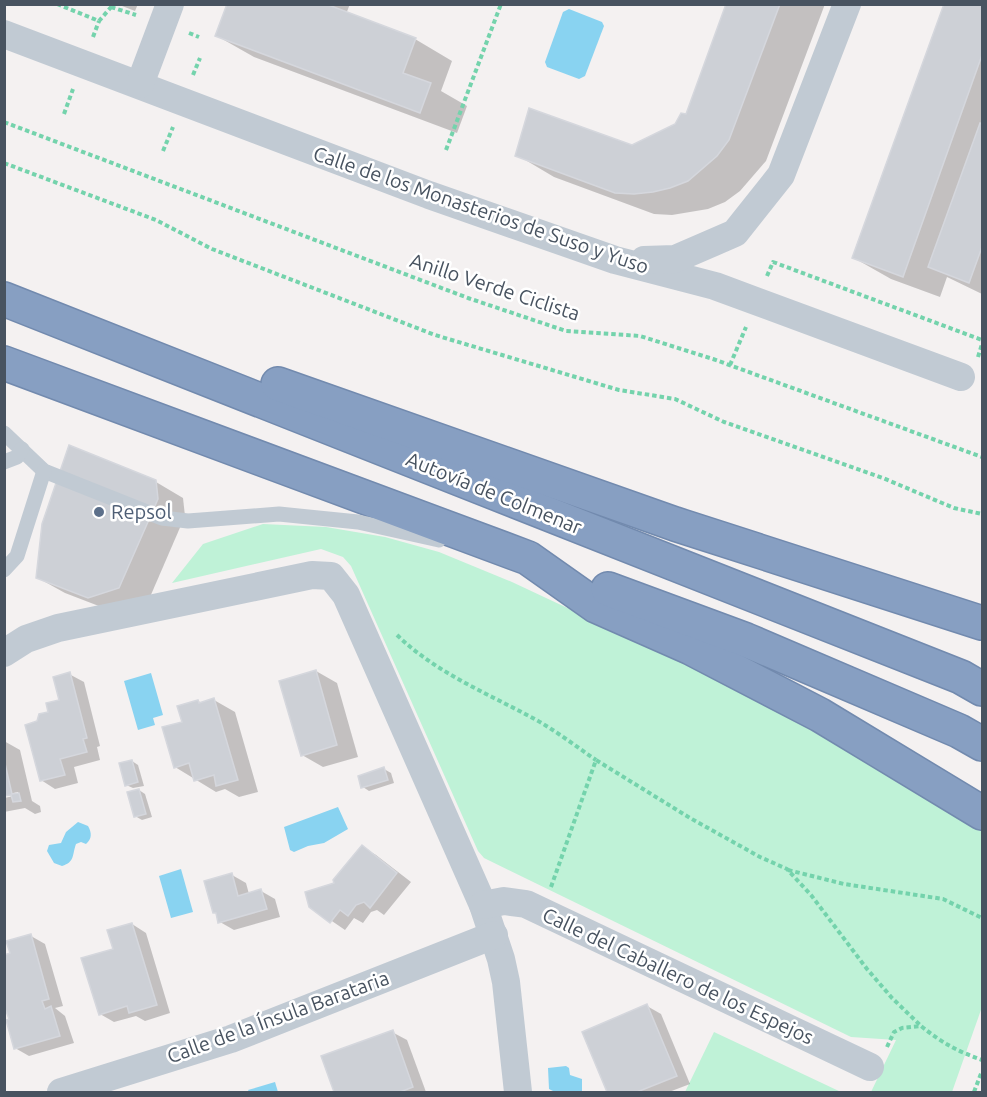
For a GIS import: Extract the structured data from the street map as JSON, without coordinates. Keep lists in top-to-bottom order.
{
  "streets": {
    "highway": ["Autovía de Colmenar"],
    "street": ["Calle de los Monasterios de Suso y Yuso", "Calle del Caballero de los Espejos", "Calle de la Ínsula Barataria"],
    "path": ["Anillo Verde Ciclista"]
  },
  "places": ["Repsol"]
}
